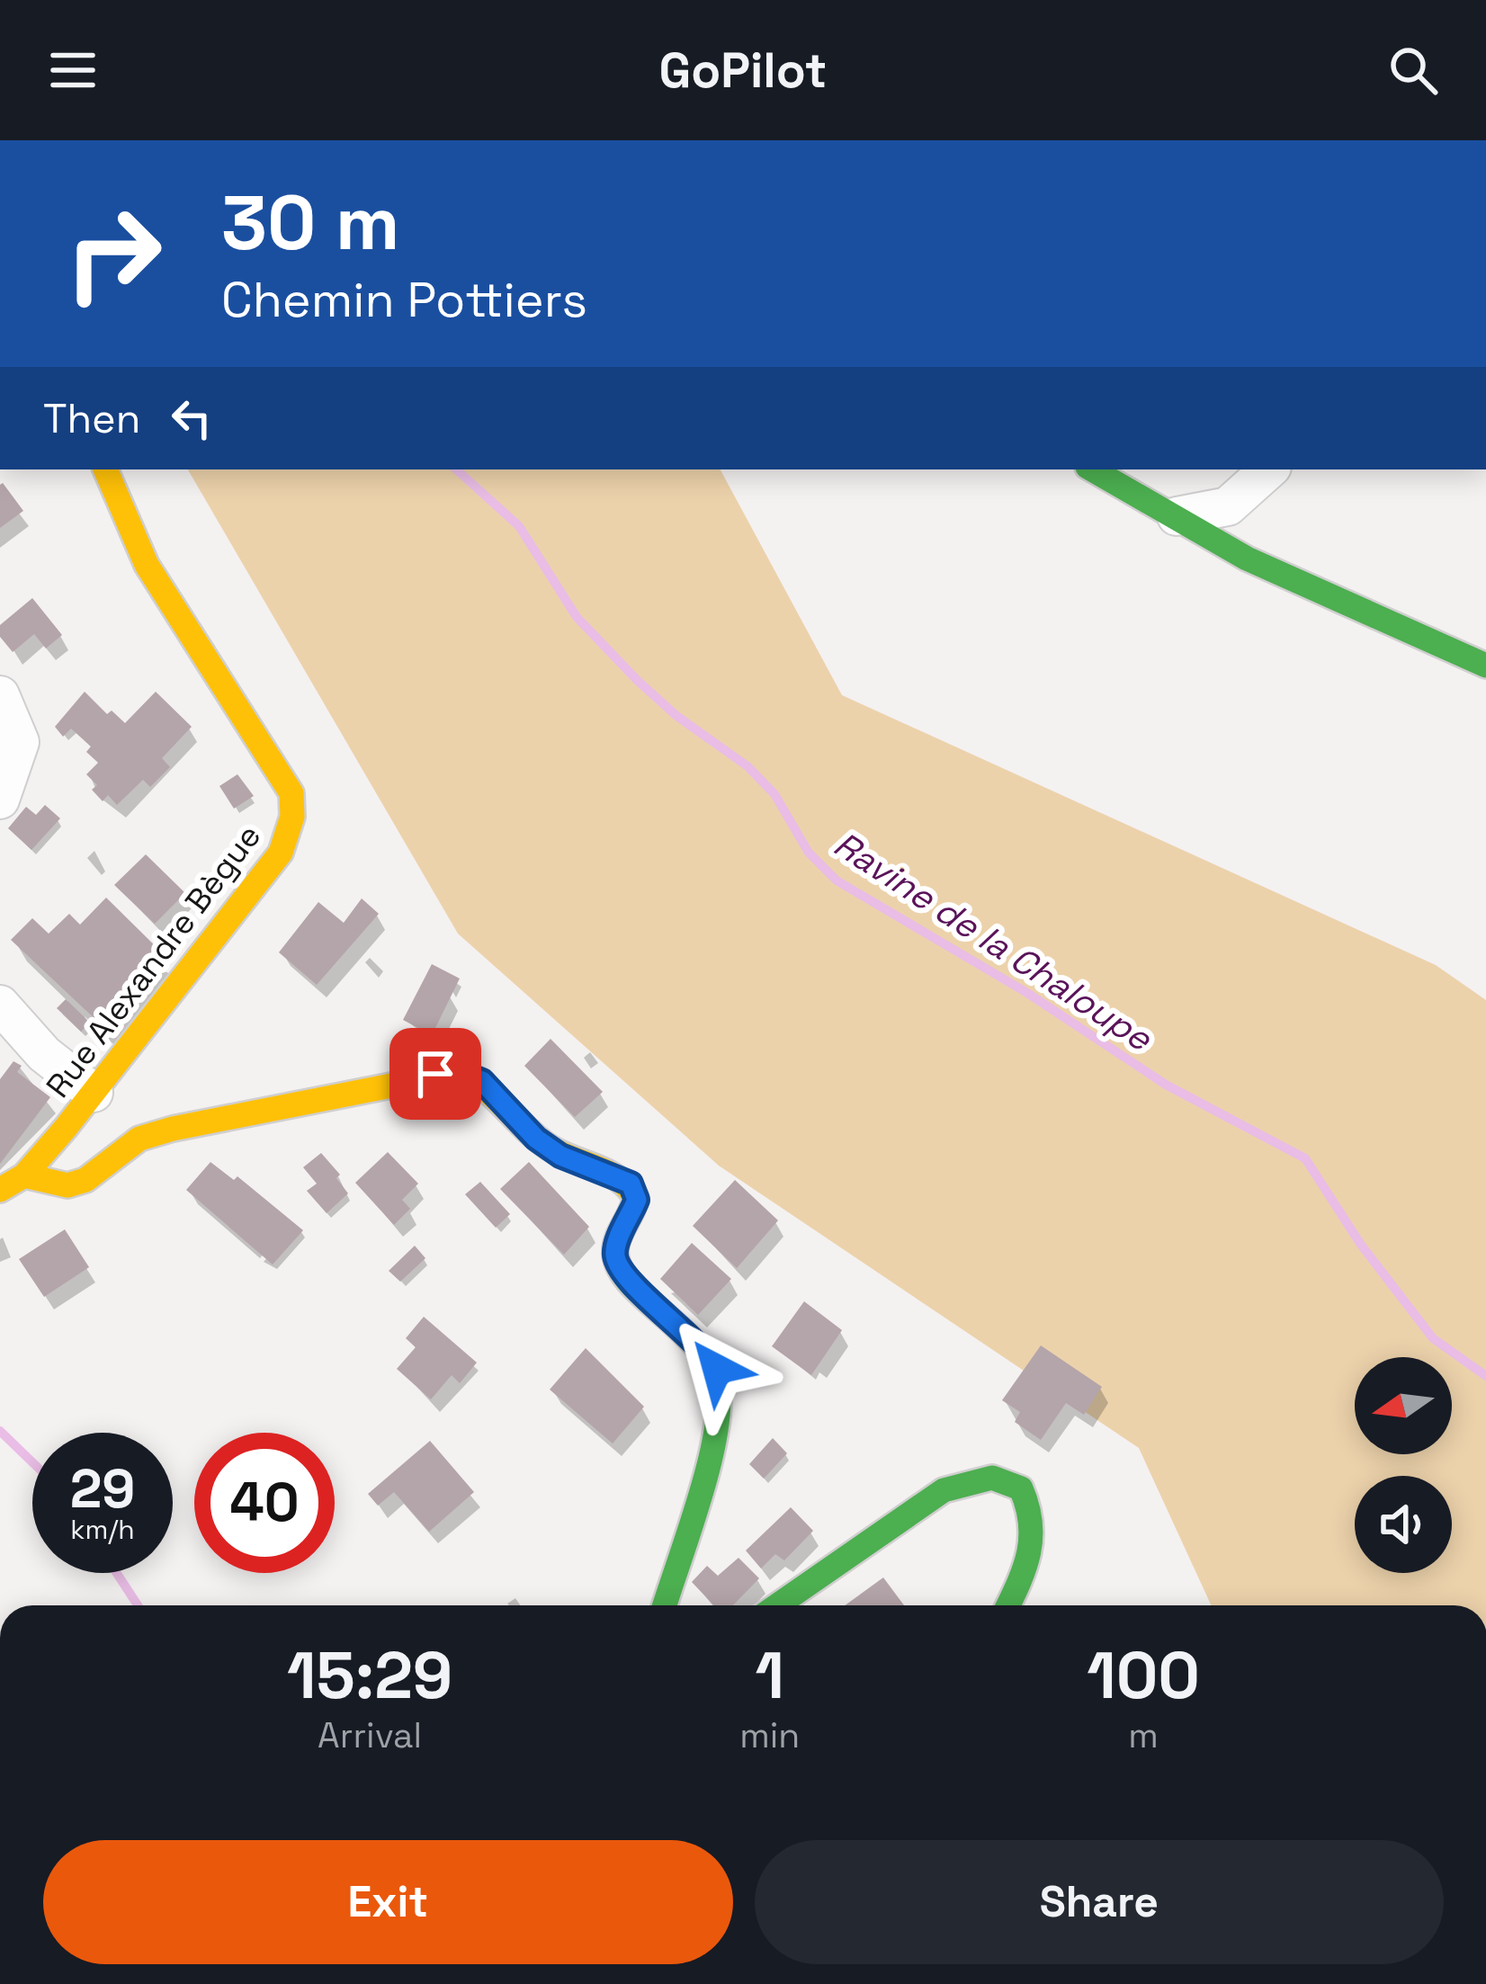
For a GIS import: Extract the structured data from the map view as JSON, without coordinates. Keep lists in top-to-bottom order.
{
  "streets": {
    "street": ["Rue Alexandre Bègue"]
  },
  "water": ["Ravine de la Chaloupe"],
  "north": "left",
  "page": {
    "header": "GoPilot",
    "turn": ["30 m", "Chemin Pottiers"],
    "then": "Then",
    "speed": "29 km/h",
    "limit": "40",
    "eta": [
      "15:29",
      "Arrival",
      "1",
      "min",
      "100",
      "m"
    ],
    "buttons": ["Exit", "Share"]
  }
}
